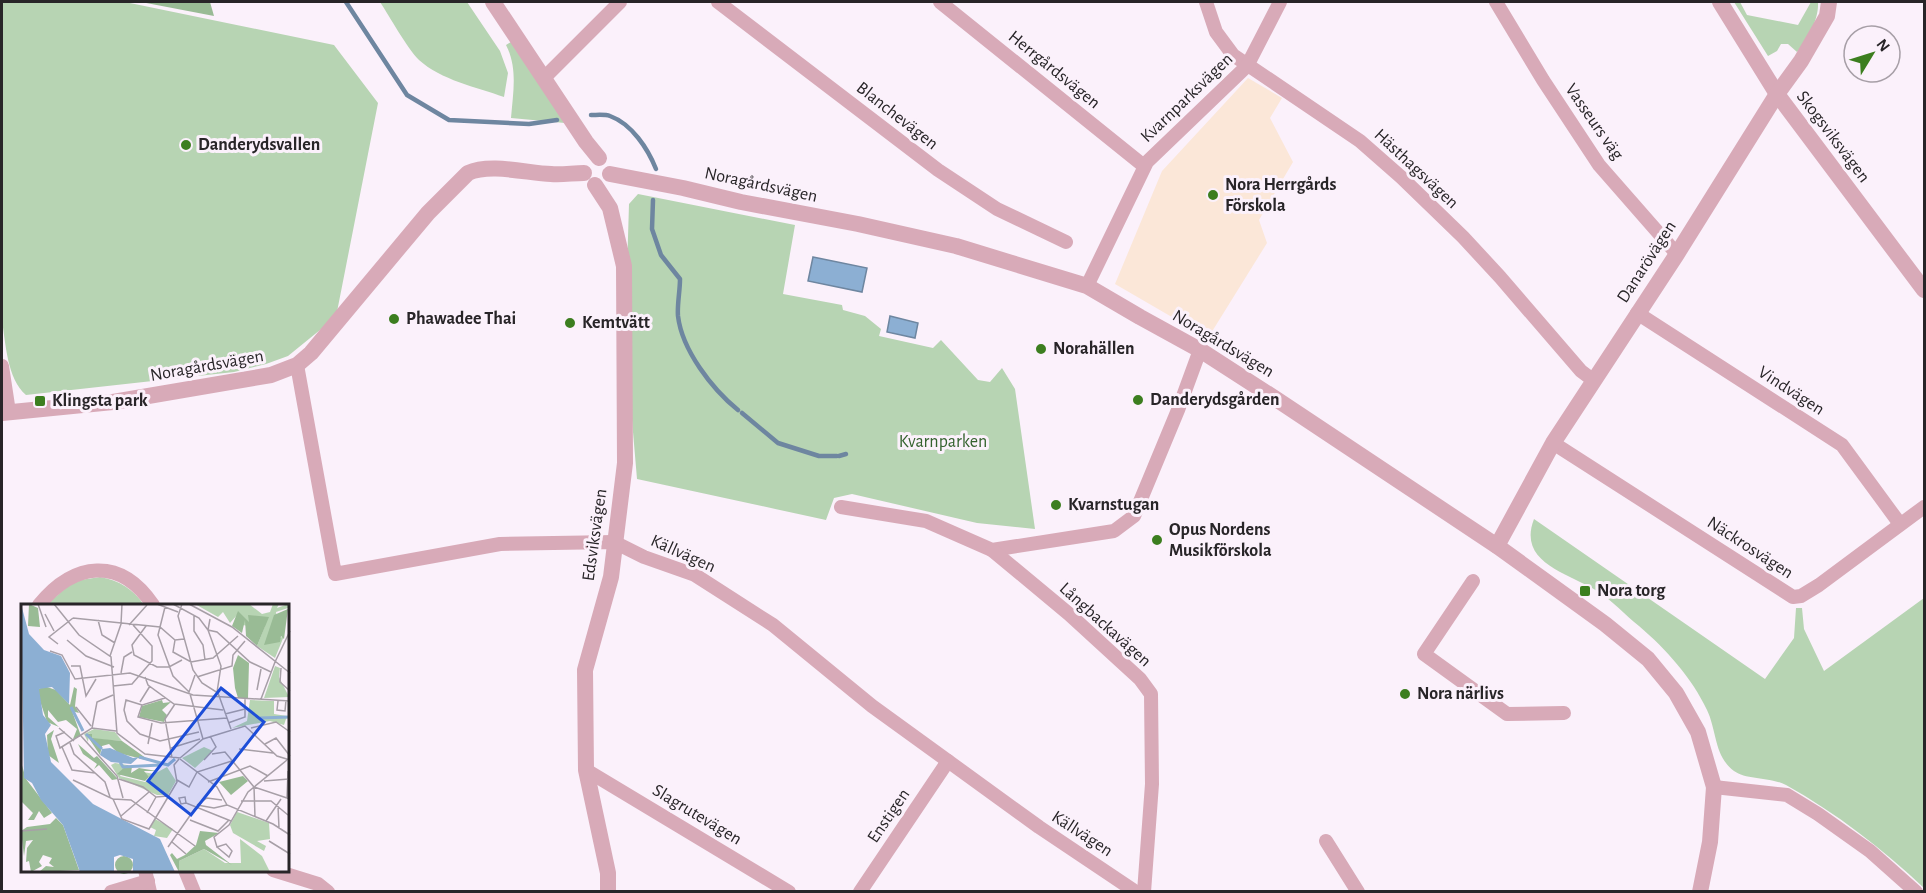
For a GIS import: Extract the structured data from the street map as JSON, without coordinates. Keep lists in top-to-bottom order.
{
  "streets": {
    "street": [
      "Herrgårdsvägen",
      "Kvarnparksvägen",
      "Blanchevägen",
      "Vasseurs väg",
      "Skogsviksvägen",
      "Hästhagsvägen",
      "Noragårdsvägen",
      "Danarövägen",
      "Vindvägen",
      "Edsviksvägen",
      "Näckrosvägen",
      "Källvägen",
      "Långbackavägen",
      "Slagrutevägen",
      "Enstigen"
    ]
  },
  "crossings": [
    ["Herrgårdsvägen", "Kvarnparksvägen"],
    ["Kvarnparksvägen", "Hästhagsvägen"],
    ["Kvarnparksvägen", "Noragårdsvägen"],
    ["Vasseurs väg", "Danarövägen"],
    ["Skogsviksvägen", "Danarövägen"],
    ["Hästhagsvägen", "Danarövägen"],
    ["Noragårdsvägen", "Danarövägen"],
    ["Noragårdsvägen", "Edsviksvägen"],
    ["Noragårdsvägen", "Källvägen"],
    ["Danarövägen", "Vindvägen"],
    ["Danarövägen", "Näckrosvägen"],
    ["Vindvägen", "Näckrosvägen"],
    ["Edsviksvägen", "Källvägen"],
    ["Edsviksvägen", "Slagrutevägen"],
    ["Källvägen", "Enstigen"]
  ],
  "parks": ["Kvarnparken"],
  "places": {
    "other": [
      "Danderydsvallen",
      "Nora Herrgårds Förskola",
      "Phawadee Thai",
      "Kemtvätt",
      "Norahällen",
      "Danderydsgården",
      "Kvarnstugan",
      "Opus Nordens Musikförskola",
      "Nora närlivs"
    ],
    "transit": ["Klingsta park", "Nora torg"]
  },
  "north": "top right"
}
